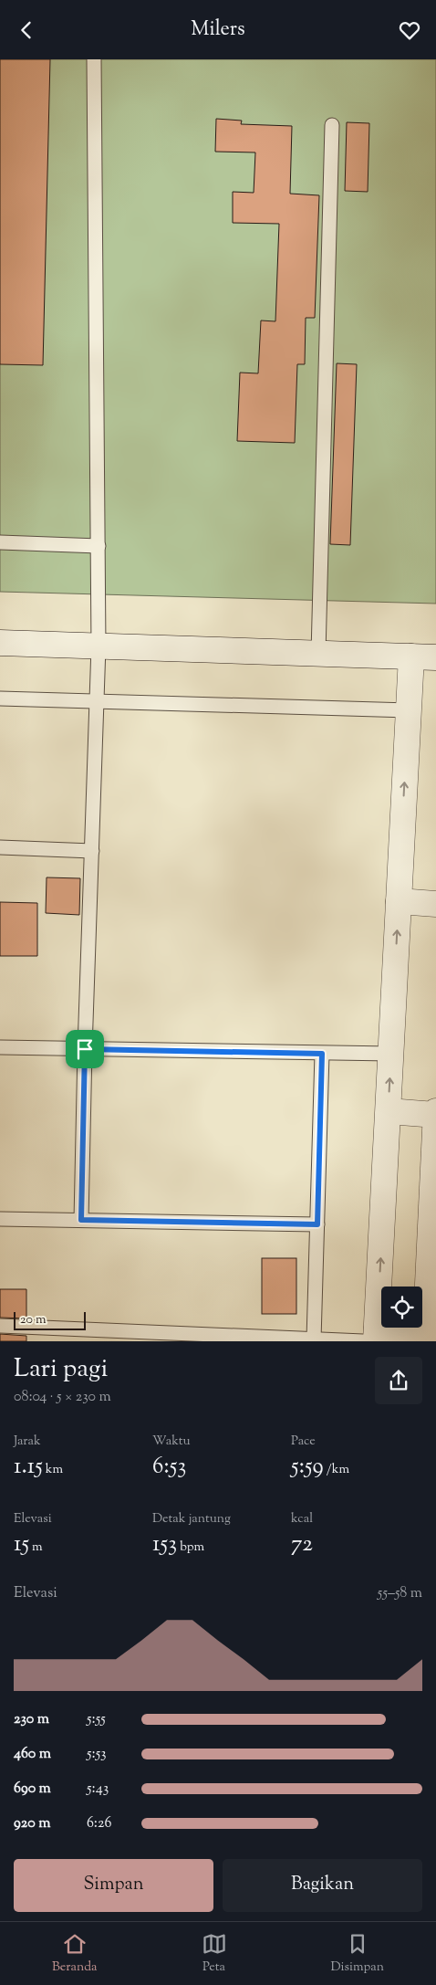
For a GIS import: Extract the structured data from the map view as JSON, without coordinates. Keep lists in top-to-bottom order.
{
  "scale_bar": "20 m",
  "page": {
    "header": "Milers",
    "scale": "20 m",
    "heading": ["Lari pagi", "08:04 · 5 × 230 m"],
    "stats": [
      ["Jarak", "1.15 km"],
      ["Waktu", "6:53"],
      ["Pace", "5:59 /km"],
      ["Elevasi", "15 m"],
      ["Detak jantung", "153 bpm"],
      ["kcal", "72"]
    ],
    "chart": ["Elevasi", "55–58 m"],
    "list": [
      {
        "name": "230 m",
        "note": "5:55"
      },
      {
        "name": "460 m",
        "note": "5:53"
      },
      {
        "name": "690 m",
        "note": "5:43"
      },
      {
        "name": "920 m",
        "note": "6:26"
      }
    ],
    "buttons": ["Simpan", "Bagikan"],
    "tabs": ["Beranda", "Peta", "Disimpan"]
  }
}
